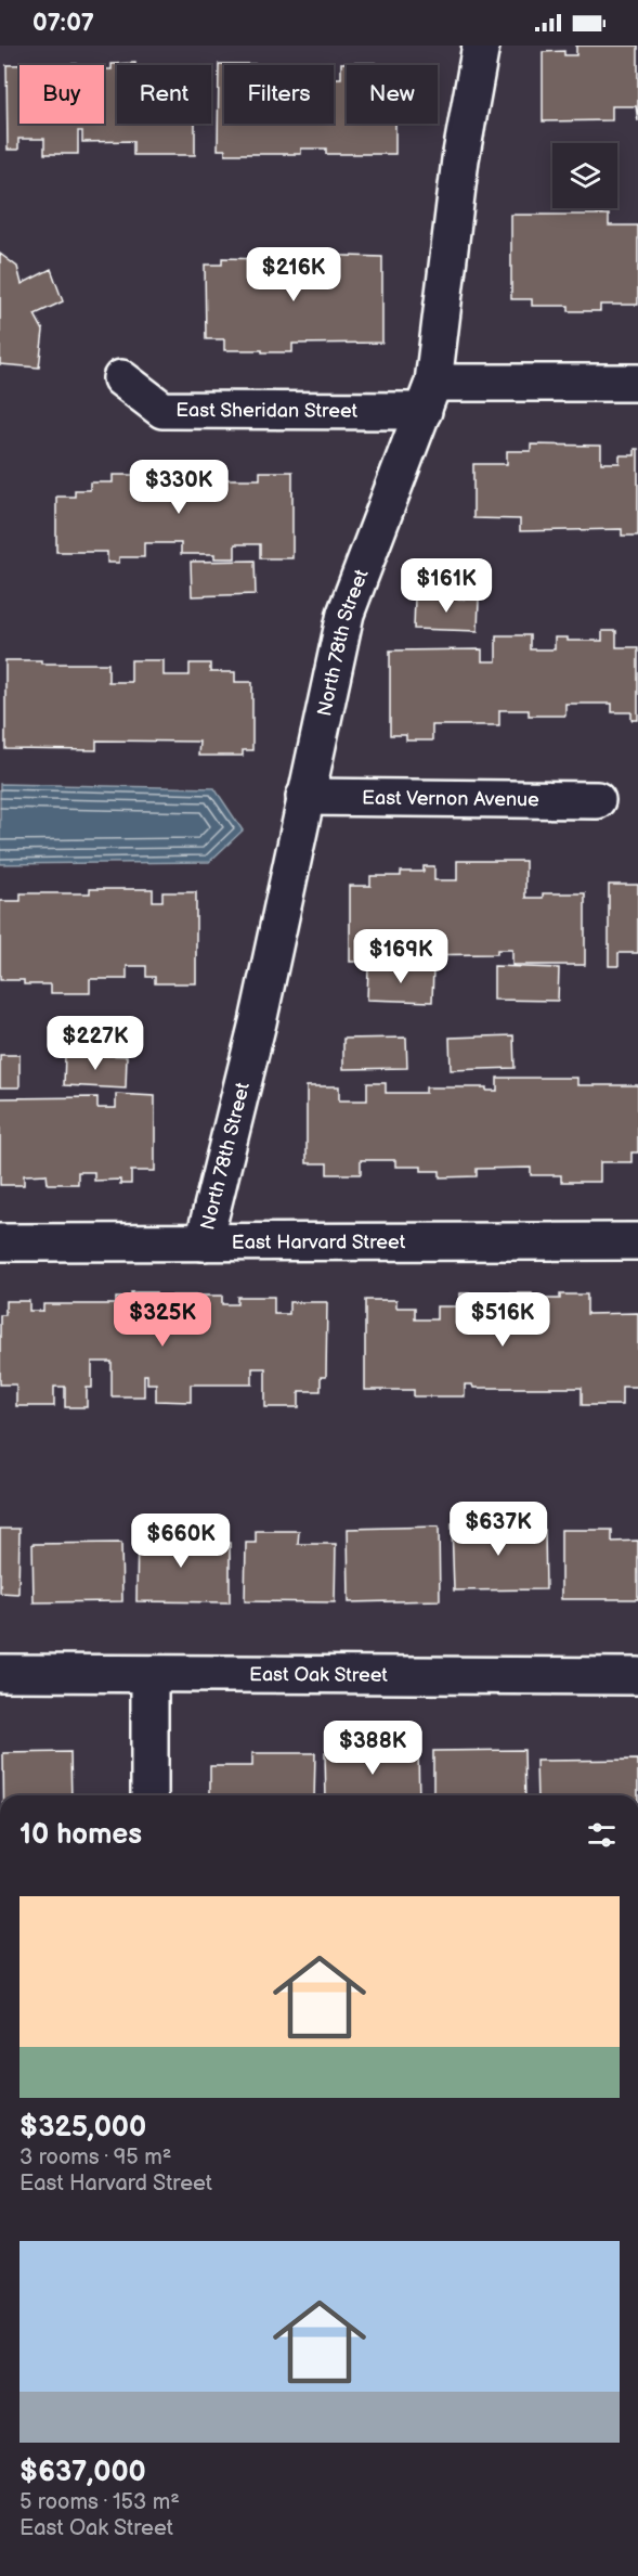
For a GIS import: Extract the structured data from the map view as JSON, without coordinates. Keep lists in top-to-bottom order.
{
  "streets": {
    "street": [
      "East Sheridan Street",
      "North 78th Street",
      "East Vernon Avenue",
      "East Harvard Street",
      "East Oak Street"
    ]
  },
  "crossings": [
    ["East Sheridan Street", "North 78th Street"],
    ["North 78th Street", "East Vernon Avenue"],
    ["North 78th Street", "East Harvard Street"]
  ],
  "page": {
    "status": "07:07",
    "chip": [
      "Buy",
      "Rent",
      "Filters",
      "New"
    ],
    "price": [
      "$216K",
      "$330K",
      "$161K",
      "$169K",
      "$227K",
      "$325K",
      "$516K",
      "$637K",
      "$660K",
      "$388K"
    ],
    "heading": "10 homes",
    "list": [
      {
        "name": "$325,000",
        "note": "3 rooms · 95 m² · East Harvard Street"
      },
      {
        "name": "$637,000",
        "note": "5 rooms · 153 m² · East Oak Street"
      }
    ]
  }
}
